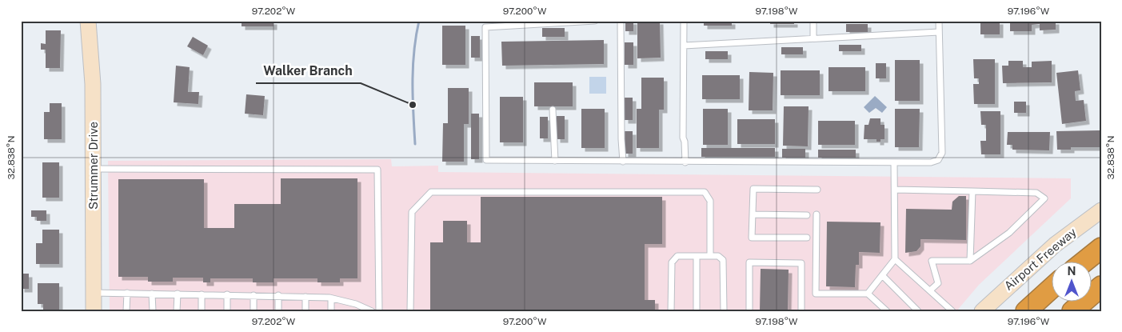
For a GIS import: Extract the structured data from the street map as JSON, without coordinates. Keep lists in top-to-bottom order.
{
  "streets": {
    "main road": ["Strummer Drive", "Airport Freeway"]
  },
  "places": ["Walker Branch"],
  "north": "top",
  "coordinates": [
    "97.202°W",
    "97.200°W",
    "97.198°W",
    "97.196°W",
    "32.838°N"
  ]
}
